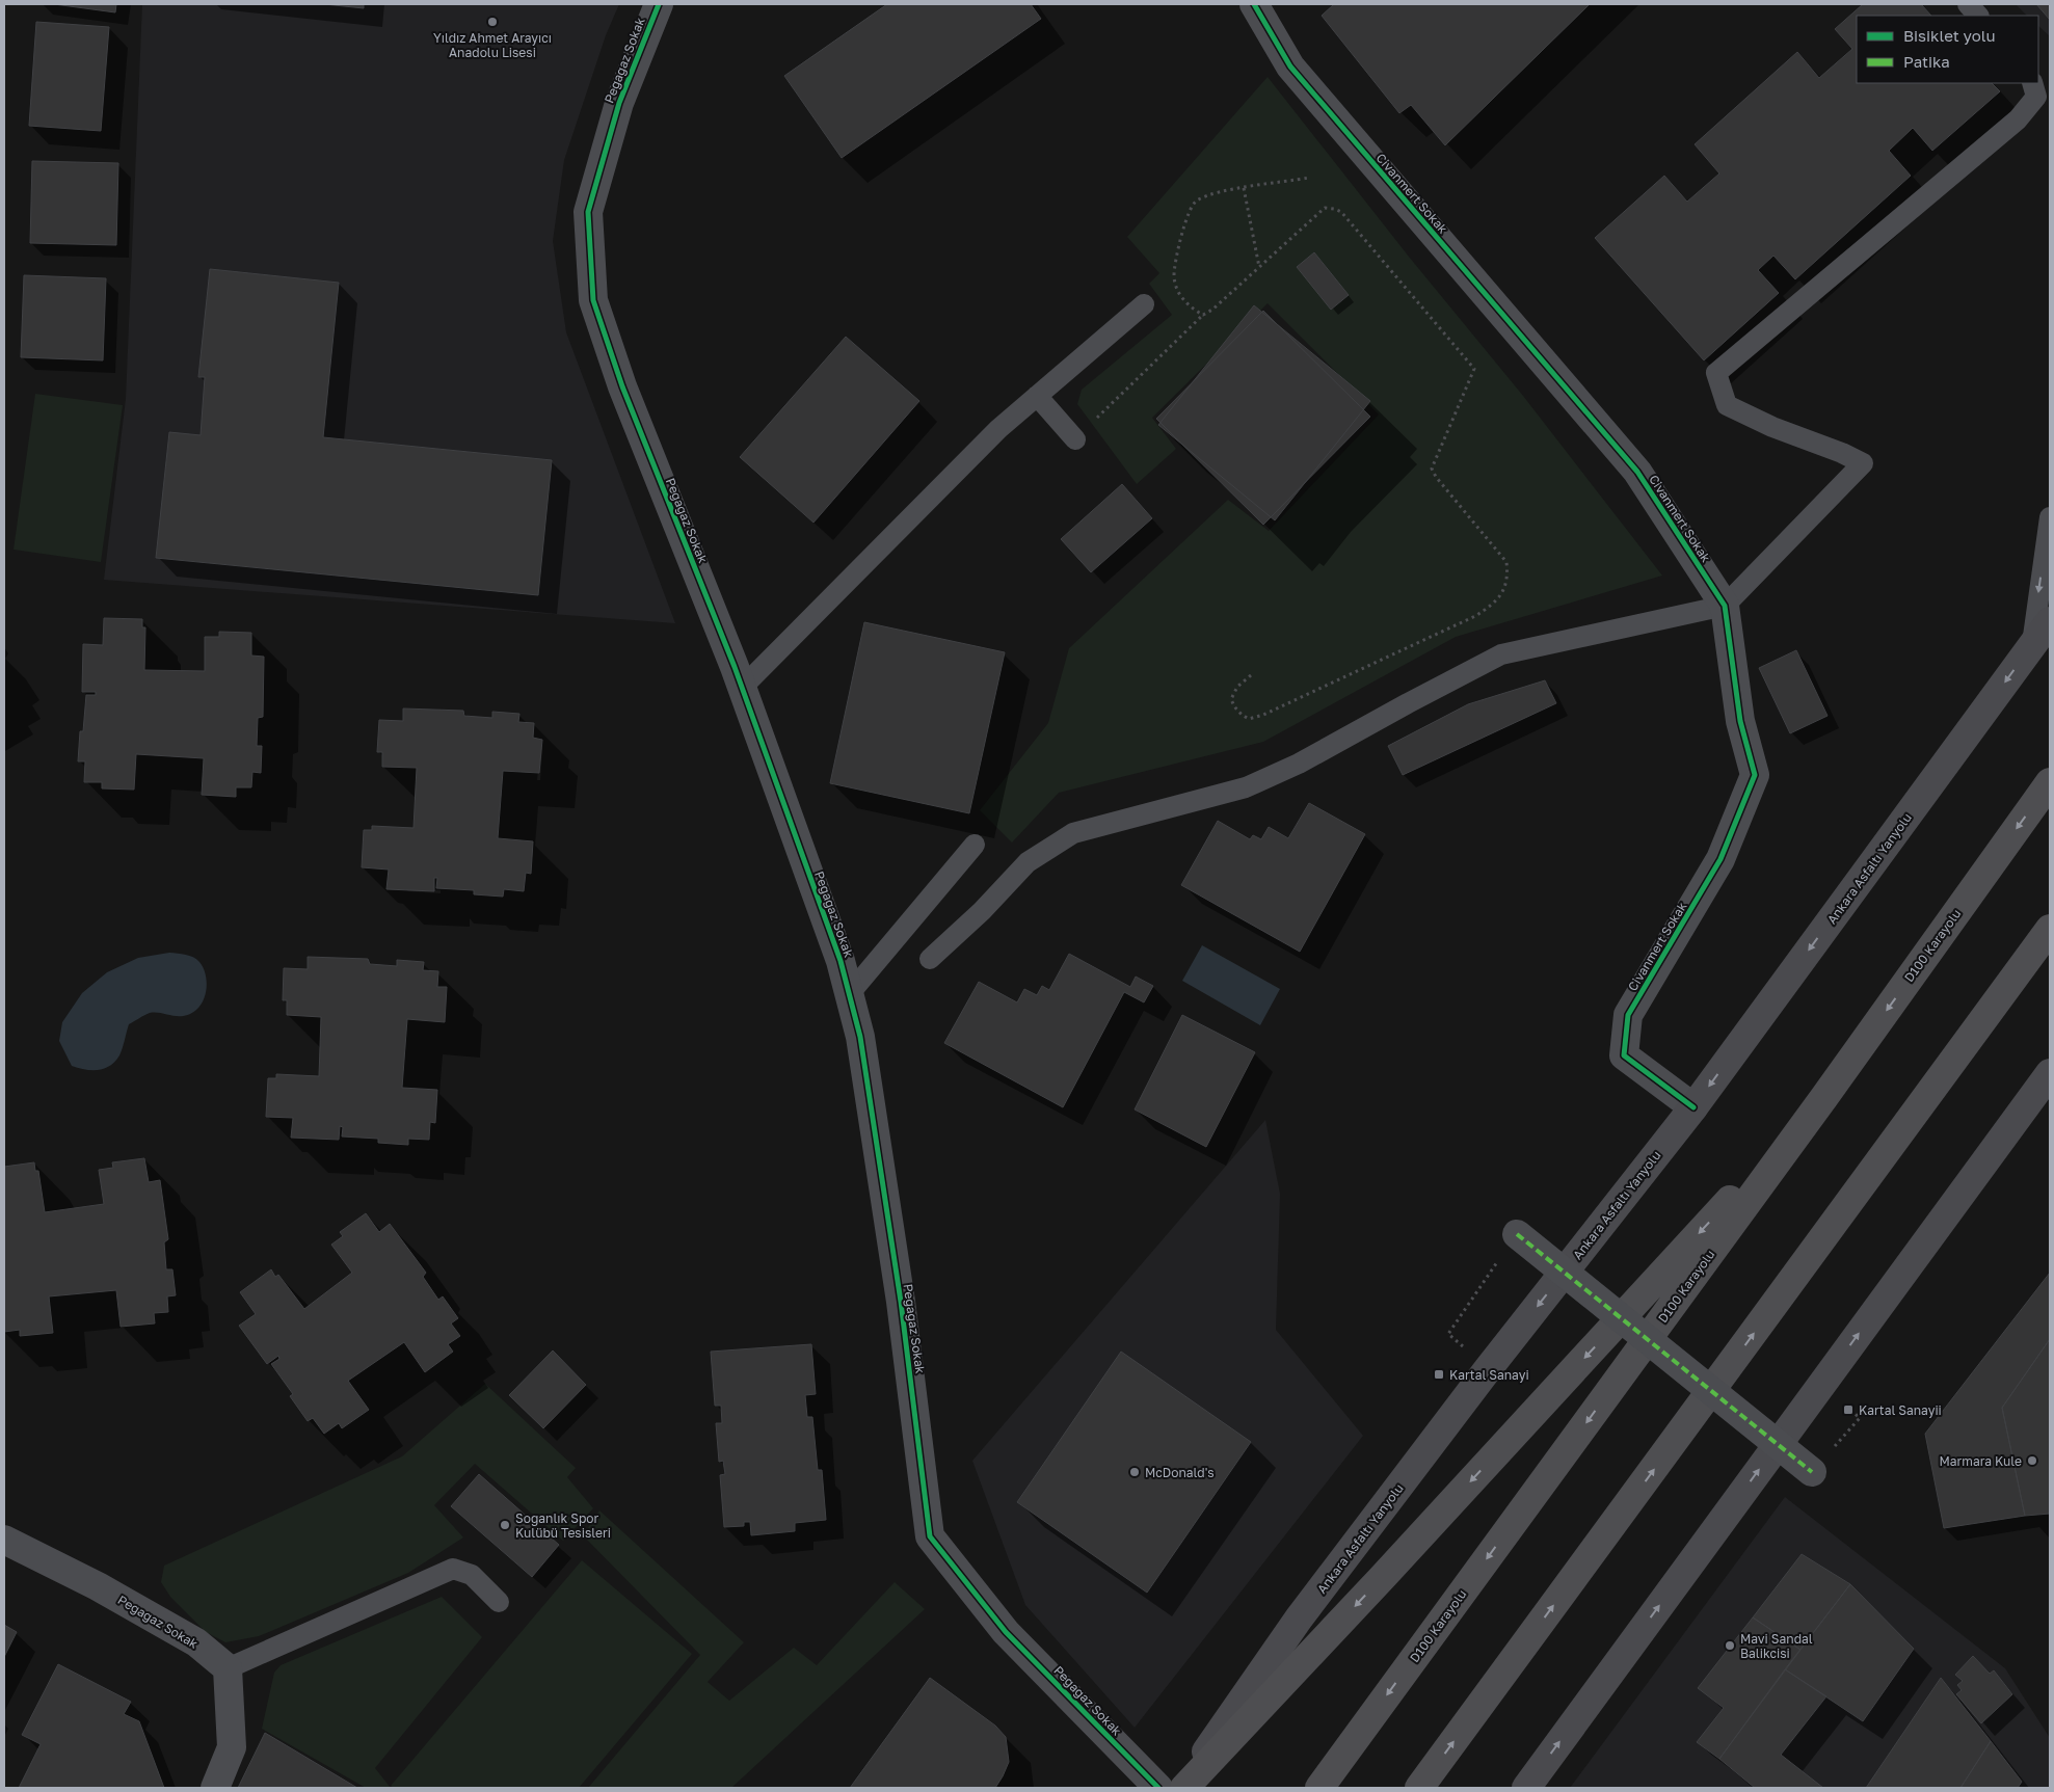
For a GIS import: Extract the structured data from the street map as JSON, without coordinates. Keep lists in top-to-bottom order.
{
  "streets": {
    "highway": ["D100 Karayolu"],
    "main road": ["Ankara Asfaltı Yanyolu"],
    "street": ["Pegagaz Sokak", "Civanmert Sokak"]
  },
  "crossings": [
    ["Civanmert Sokak", "Ankara Asfaltı Yanyolu"]
  ],
  "one_way": ["Ankara Asfaltı Yanyolu"],
  "places": {
    "other": [
      "Yıldız Ahmet Arayıcı Anadolu Lisesi",
      "Marmara Kule",
      "McDonald's",
      "Soğanlık Spor Kulübü Tesisleri",
      "Mavi Sandal Balikcisi"
    ],
    "transit": ["Kartal Sanayi", "Kartal Sanayii"]
  },
  "legend": ["Bisiklet yolu", "Patika"]
}
